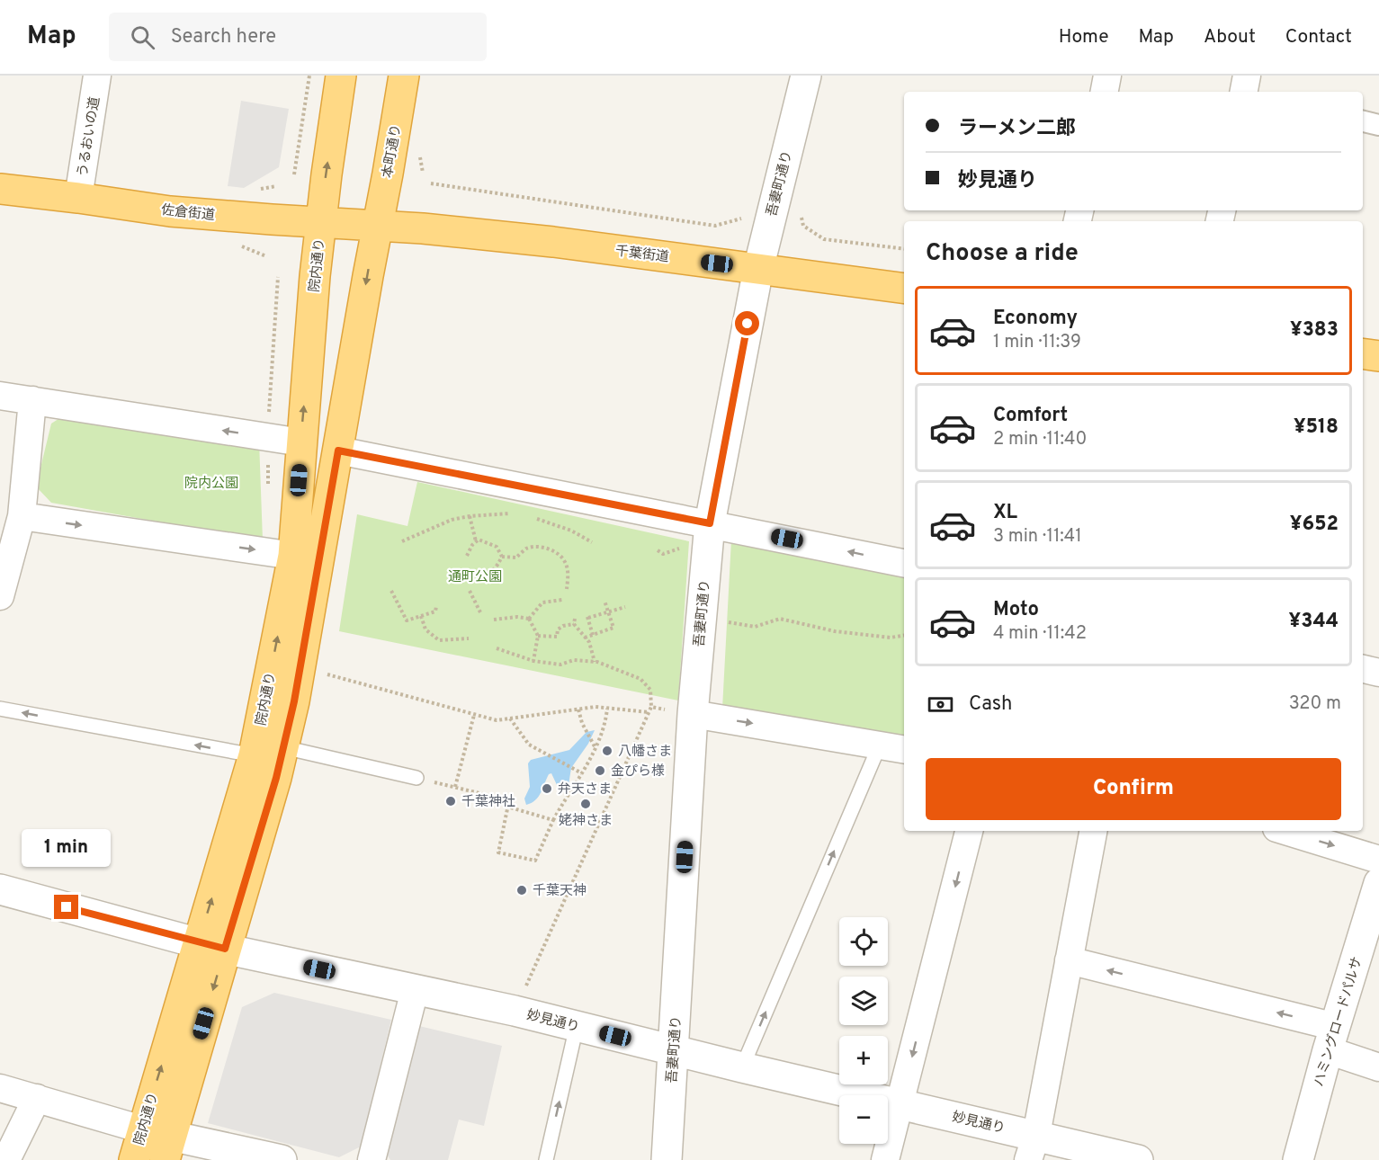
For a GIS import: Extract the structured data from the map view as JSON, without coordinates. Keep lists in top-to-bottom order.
{
  "streets": {
    "highway": [
      "本町通り",
      "佐倉街道",
      "千葉街道",
      "院内通り"
    ],
    "street": [
      "うるおいの道",
      "吾妻町通り",
      "妙見通り",
      "ハミングロードパルサ"
    ]
  },
  "crossings": [
    ["うるおいの道", "佐倉街道"],
    ["本町通り", "佐倉街道"],
    ["本町通り", "千葉街道"],
    ["本町通り", "院内通り"],
    ["吾妻町通り", "千葉街道"],
    ["吾妻町通り", "妙見通り"],
    ["佐倉街道", "千葉街道"],
    ["佐倉街道", "院内通り"],
    ["千葉街道", "院内通り"],
    ["院内通り", "妙見通り"]
  ],
  "parks": ["院内公園", "通町公園"],
  "places": [
    "八幡さま",
    "金ぴら様",
    "弁天さま",
    "千葉神社",
    "姥神さま",
    "千葉天神"
  ],
  "page": {
    "header": "Map",
    "search": "Search here",
    "nav": [
      "Home",
      "Map",
      "About",
      "Contact"
    ],
    "banner": ["ラーメン二郎", "妙見通り"],
    "heading": "Choose a ride",
    "list": [
      {
        "name": "Economy",
        "note": "1 min · 11:39",
        "value": "¥383"
      },
      {
        "name": "Comfort",
        "note": "2 min · 11:40",
        "value": "¥518"
      },
      {
        "name": "XL",
        "note": "3 min · 11:41",
        "value": "¥652"
      },
      {
        "name": "Moto",
        "note": "4 min · 11:42",
        "value": "¥344"
      }
    ],
    "pay": ["Cash", "320 m"],
    "buttons": "Confirm",
    "bubble": "1 min",
    "map_buttons": ["+", "−"]
  }
}
